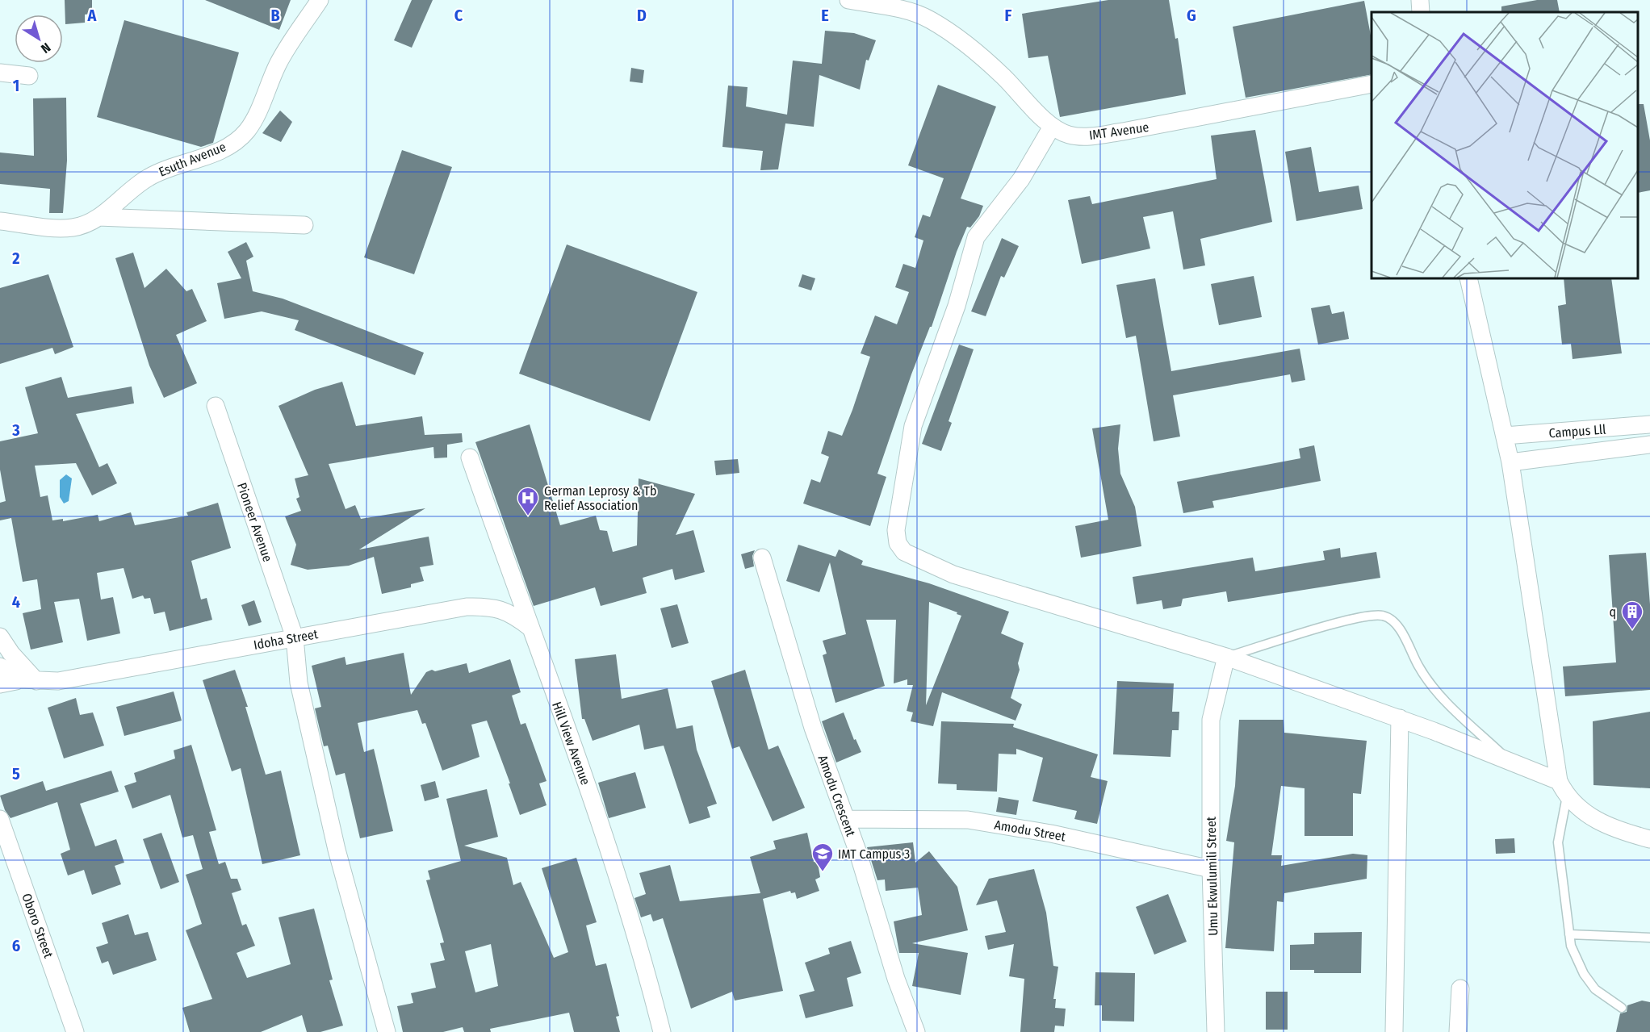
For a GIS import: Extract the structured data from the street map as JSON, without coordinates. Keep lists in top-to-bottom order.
{
  "streets": {
    "street": [
      "IMT Avenue",
      "Esuth Avenue",
      "Campus Lll",
      "Pioneer Avenue",
      "Idoha Street",
      "Hill View Avenue",
      "Amodu Crescent",
      "Amodu Street",
      "Umu Ekwulumili Street",
      "Oboro Street"
    ]
  },
  "crossings": [
    ["Pioneer Avenue", "Idoha Street"],
    ["Idoha Street", "Hill View Avenue"],
    ["Amodu Crescent", "Amodu Street"],
    ["Amodu Street", "Umu Ekwulumili Street"]
  ],
  "places": {
    "hospital": ["German Leprosy & Tb Relief Association"],
    "building": ["q"],
    "school or university": ["IMT Campus 3"]
  },
  "north": "bottom right",
  "grid": {
    "columns": [
      "A",
      "B",
      "C",
      "D",
      "E",
      "F",
      "G"
    ],
    "rows": [
      "1",
      "2",
      "3",
      "4",
      "5",
      "6"
    ]
  }
}
